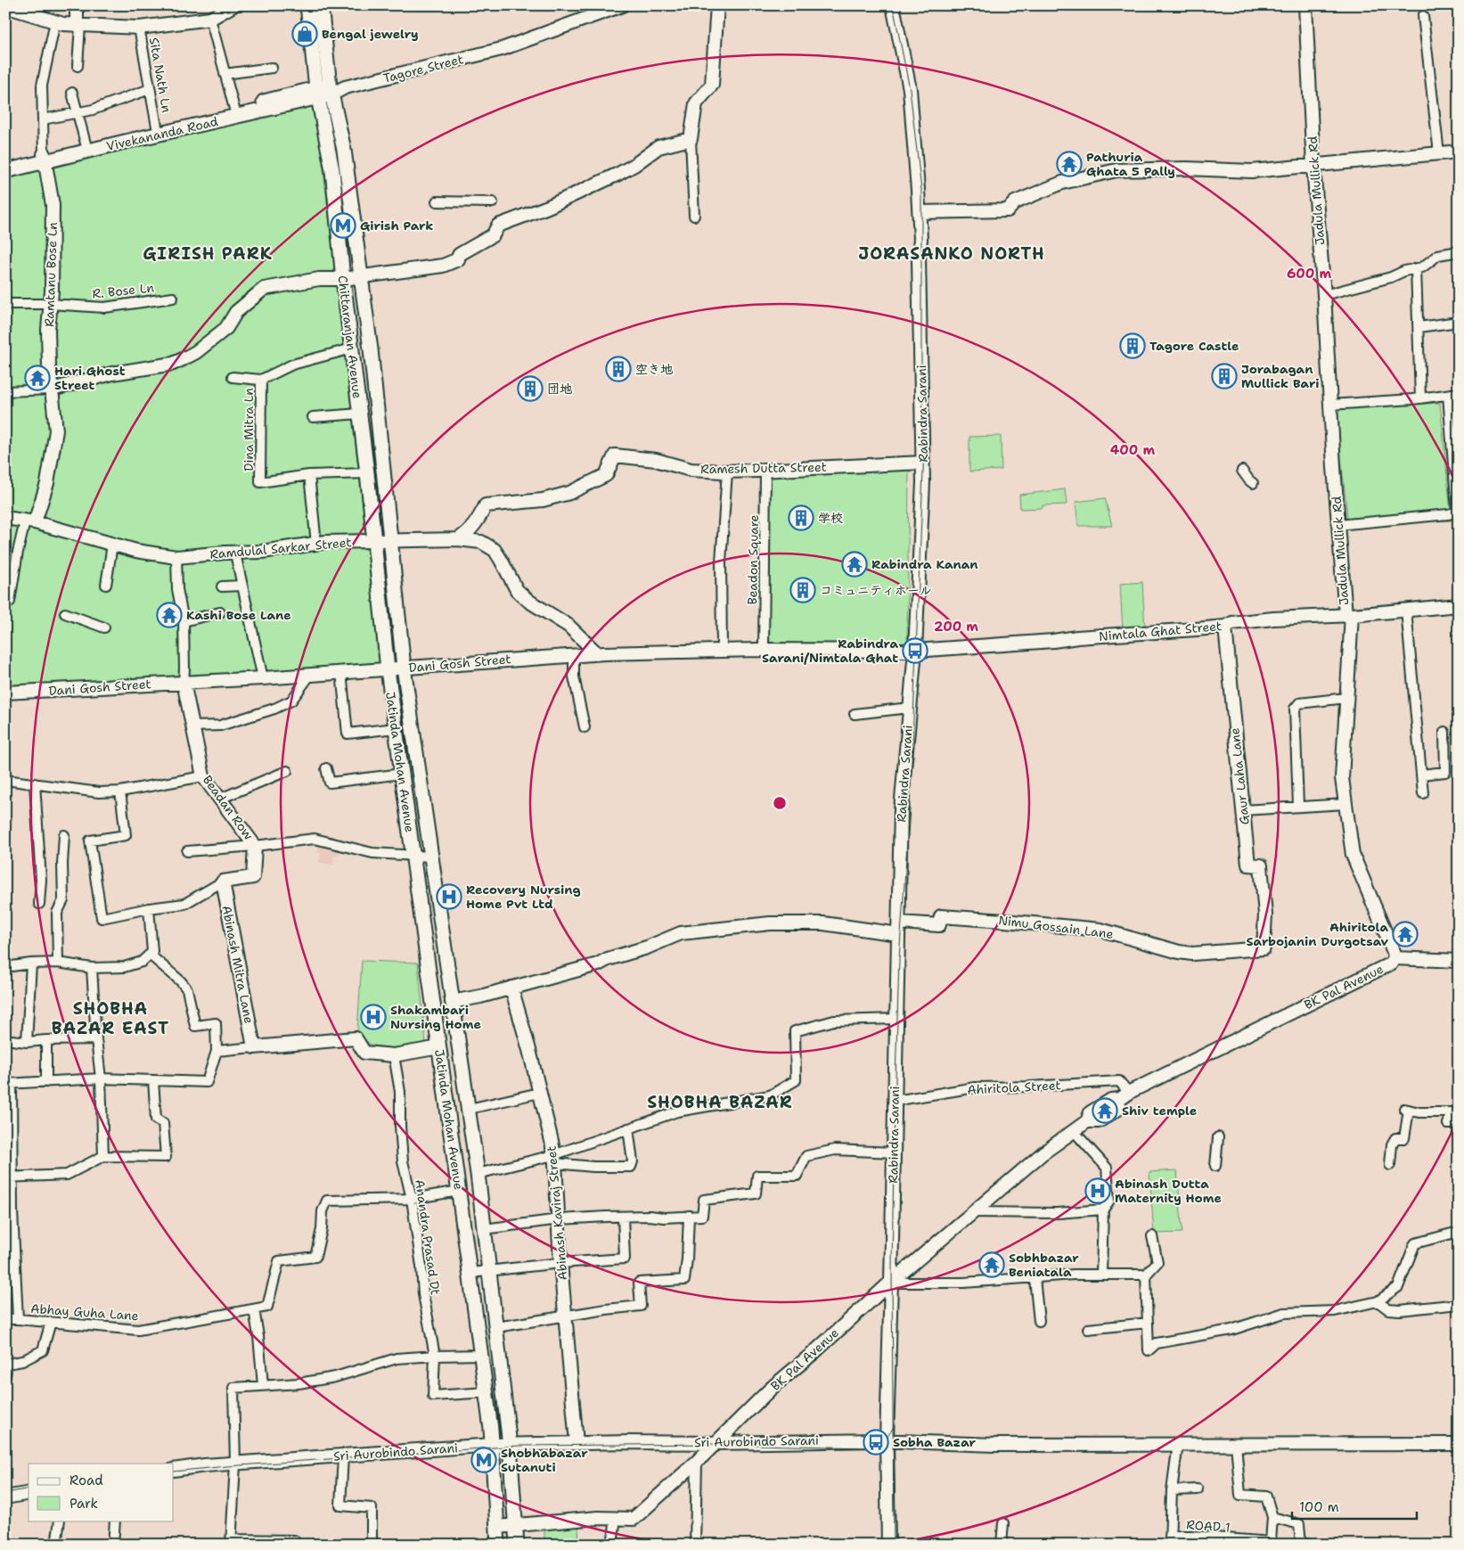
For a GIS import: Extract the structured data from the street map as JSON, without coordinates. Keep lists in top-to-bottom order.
{
  "streets": {
    "main road": ["Vivekananda Road", "Chittaranjan Avenue", "Jatinda Mohan Avenue"],
    "street": [
      "Tagore Street",
      "Sita Nath Ln",
      "Jadula Mullick Rd",
      "Ramtanu Bose Ln",
      "R. Bose Ln",
      "Rabindra Sarani",
      "Dina Mitra Ln",
      "Ramesh Dutta Street",
      "Ramdulal Sarkar Street",
      "Beadon Square",
      "Nimtala Ghat Street",
      "Dani Gosh Street",
      "Gaur Laha Lane",
      "Beadan Row",
      "Nimu Gossain Lane",
      "Abinash Mitra Lane",
      "BK Pal Avenue",
      "Ahiritola Street",
      "Abinash Kaviraj Street",
      "Anandra Prasad Dt",
      "Abhay Guha Lane",
      "Sri Aurobindo Sarani",
      "ROAD 1"
    ]
  },
  "crossings": [
    ["Tagore Street", "Vivekananda Road"],
    ["Tagore Street", "Chittaranjan Avenue"],
    ["Sita Nath Ln", "Vivekananda Road"],
    ["Vivekananda Road", "Ramtanu Bose Ln"],
    ["Vivekananda Road", "Chittaranjan Avenue"],
    ["Jadula Mullick Rd", "Nimtala Ghat Street"],
    ["Jadula Mullick Rd", "BK Pal Avenue"],
    ["Ramtanu Bose Ln", "R. Bose Ln"],
    ["Ramtanu Bose Ln", "Ramdulal Sarkar Street"],
    ["Chittaranjan Avenue", "Ramdulal Sarkar Street"],
    ["Chittaranjan Avenue", "Dani Gosh Street"],
    ["Chittaranjan Avenue", "Jatinda Mohan Avenue"],
    ["Rabindra Sarani", "Ramesh Dutta Street"],
    ["Rabindra Sarani", "Nimtala Ghat Street"],
    ["Rabindra Sarani", "Dani Gosh Street"],
    ["Rabindra Sarani", "Nimu Gossain Lane"],
    ["Rabindra Sarani", "BK Pal Avenue"],
    ["Rabindra Sarani", "Ahiritola Street"],
    ["Rabindra Sarani", "Sri Aurobindo Sarani"],
    ["Ramesh Dutta Street", "Beadon Square"],
    ["Beadon Square", "Dani Gosh Street"],
    ["Nimtala Ghat Street", "Dani Gosh Street"],
    ["Nimtala Ghat Street", "Gaur Laha Lane"],
    ["Nimtala Ghat Street", "BK Pal Avenue"],
    ["Dani Gosh Street", "Jatinda Mohan Avenue"],
    ["Dani Gosh Street", "Beadan Row"],
    ["Jatinda Mohan Avenue", "BK Pal Avenue"],
    ["Jatinda Mohan Avenue", "Anandra Prasad Dt"],
    ["Jatinda Mohan Avenue", "Sri Aurobindo Sarani"],
    ["Gaur Laha Lane", "Nimu Gossain Lane"],
    ["Beadan Row", "Abinash Mitra Lane"],
    ["BK Pal Avenue", "Ahiritola Street"],
    ["BK Pal Avenue", "Sri Aurobindo Sarani"],
    ["Abinash Kaviraj Street", "Sri Aurobindo Sarani"],
    ["Anandra Prasad Dt", "Abhay Guha Lane"]
  ],
  "districts": [
    "GIRISH PARK",
    "JORASANKO NORTH",
    "SHOBHA BAZAR EAST",
    "SHOBHA BAZAR"
  ],
  "places": {
    "shop": ["Bengal jewelry"],
    "temple": [
      "Pathuria Ghata 5 Pally",
      "Hari Ghost Street",
      "Rabindra Kanan",
      "Kashi Bose Lane",
      "Ahiritola Sarbojanin Durgotsav",
      "Shiv temple",
      "Sobhbazar Beniatala"
    ],
    "metro station": ["Girish Park", "Shobhabazar Sutanuti"],
    "building": [
      "Tagore Castle",
      "空き地",
      "Jorabagan Mullick Bari",
      "団地",
      "学校",
      "コミュニティホール"
    ],
    "bus stop": ["Rabindra Sarani/Nimtala Ghat", "Sobha Bazar"],
    "hospital": ["Recovery Nursing Home Pvt Ltd", "Shakambari Nursing Home", "Abinash Dutta Maternity Home"]
  },
  "legend": ["Road", "Park"],
  "scale_bar": "100 m",
  "rings": ["600 m", "400 m", "200 m"]
}
